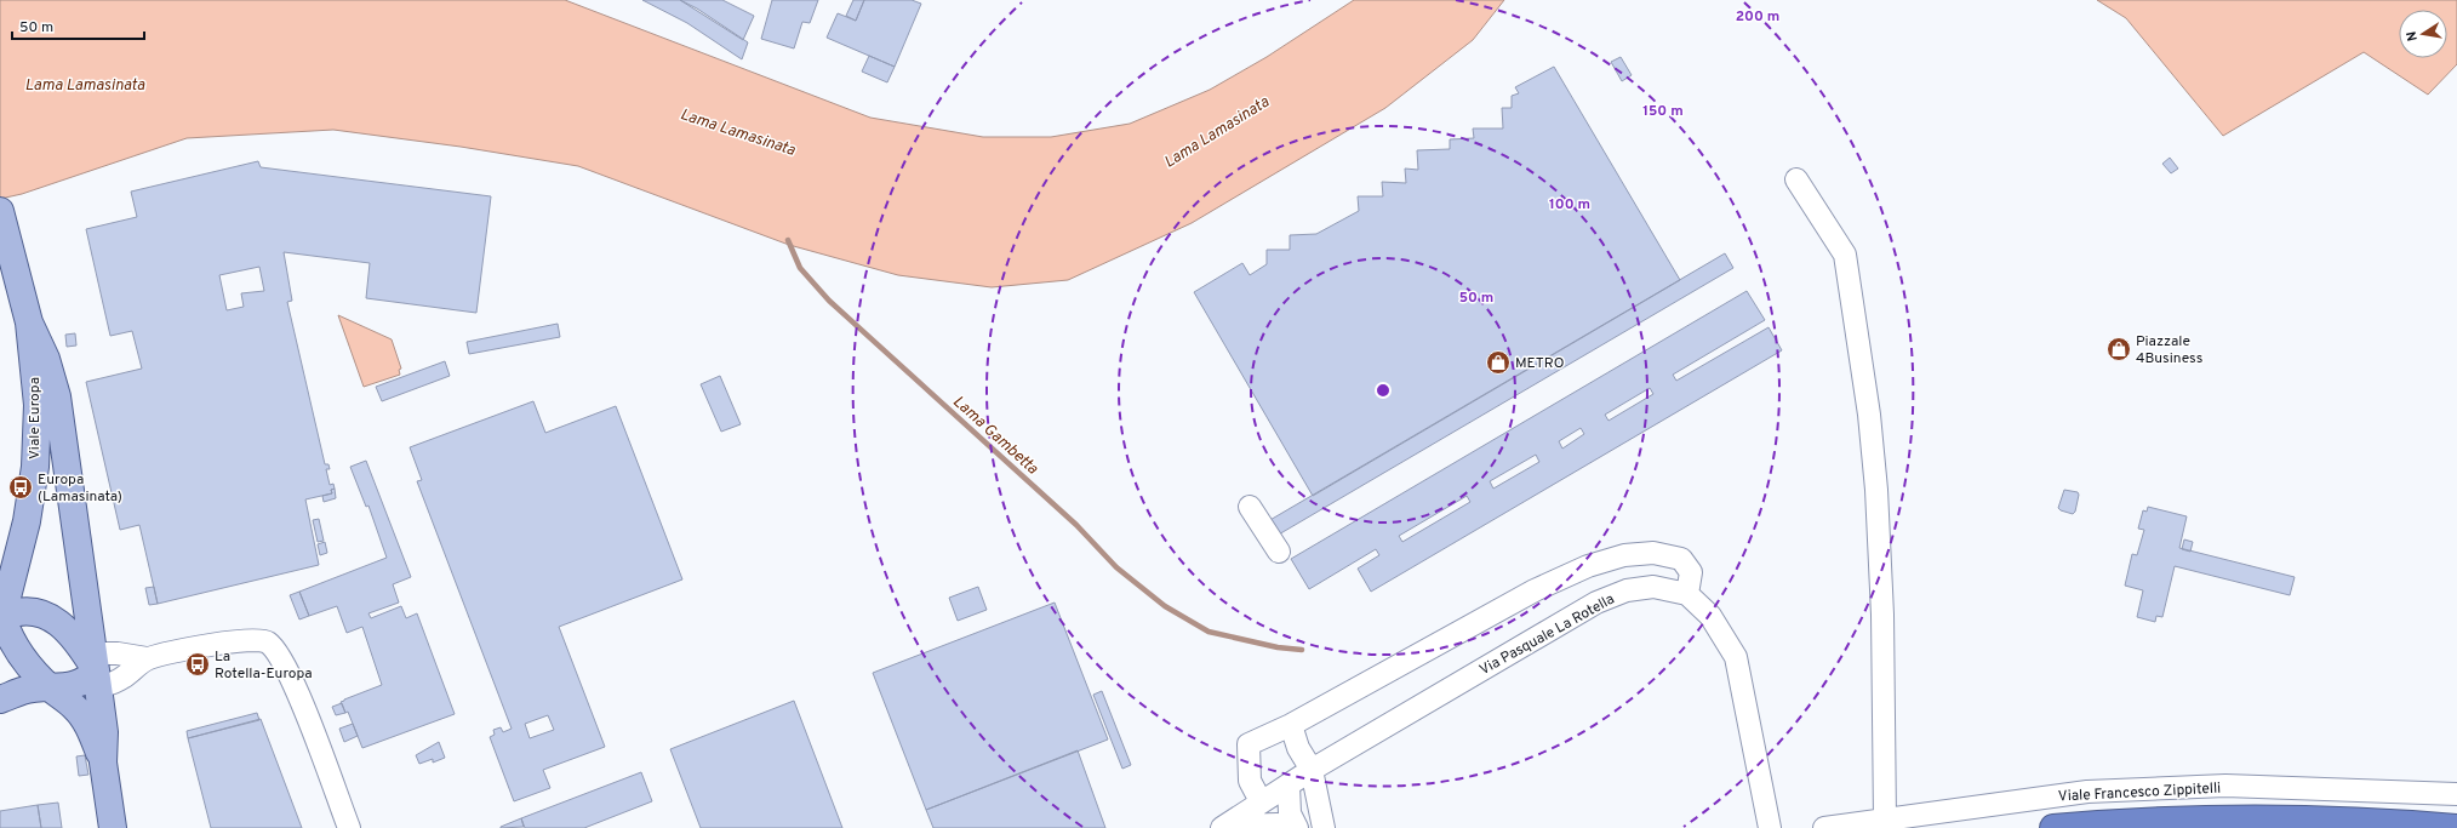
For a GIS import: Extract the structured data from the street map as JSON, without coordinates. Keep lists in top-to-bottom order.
{
  "streets": {
    "main road": ["Viale Europa"],
    "street": ["Via Pasquale La Rotella", "Viale Francesco Zippitelli"]
  },
  "water": ["Lama Lamasinata", "Lama Gambetta"],
  "places": {
    "shop": ["Piazzale 4Business", "METRO"],
    "bus stop": ["Europa (Lamasinata)", "La Rotella-Europa"]
  },
  "scale_bar": "50 m",
  "north": "left",
  "rings": [
    "200 m",
    "150 m",
    "100 m",
    "50 m"
  ]
}
